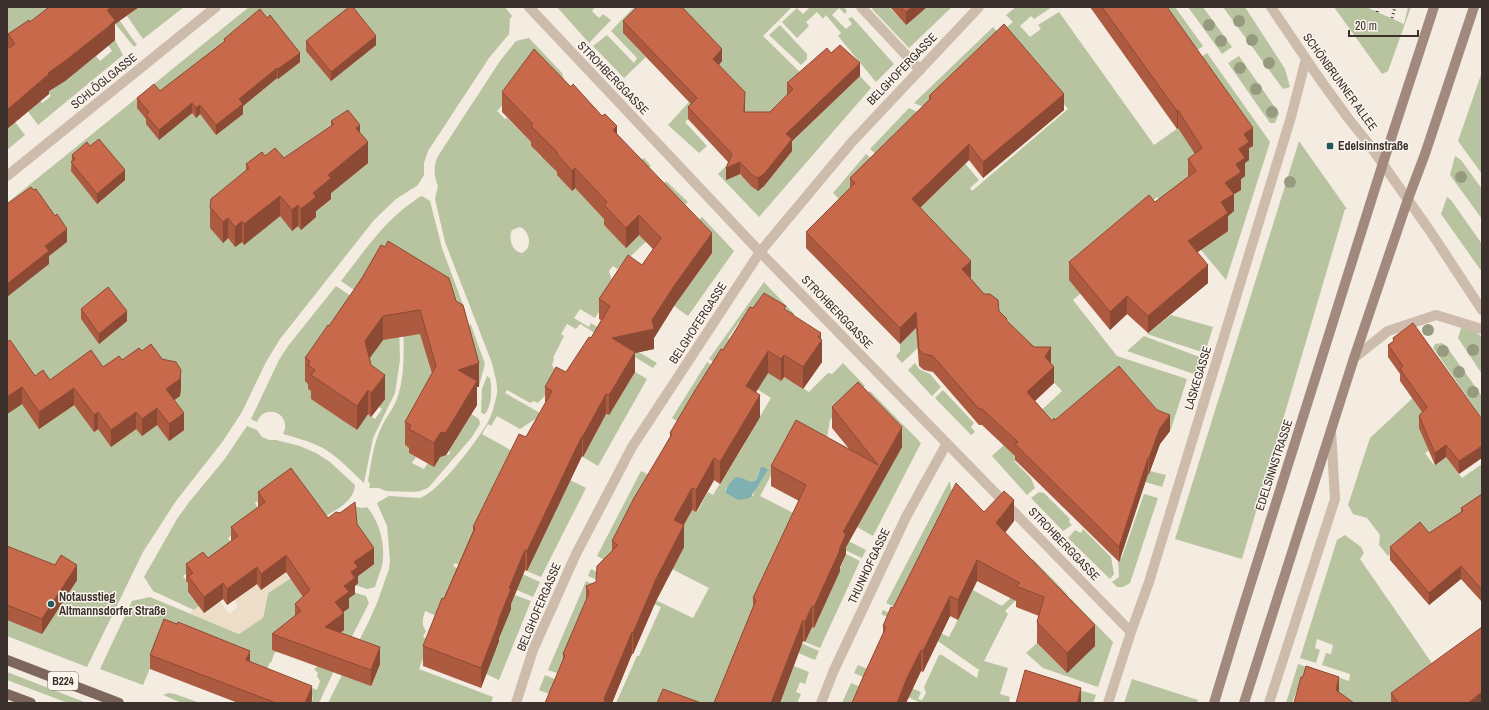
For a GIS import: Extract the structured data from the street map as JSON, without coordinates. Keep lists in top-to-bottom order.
{
  "streets": {
    "main road": ["EDELSINNSTRASSE", "B224"],
    "street": [
      "BELGHOFERGASSE",
      "STROHBERGGASSE",
      "SCHLÖGLGASSE",
      "SCHÖNBRUNNER ALLEE",
      "LASKEGASSE",
      "THUNHOFGASSE"
    ]
  },
  "crossings": [
    ["BELGHOFERGASSE", "STROHBERGGASSE"],
    ["STROHBERGGASSE", "LASKEGASSE"],
    ["STROHBERGGASSE", "THUNHOFGASSE"],
    ["SCHÖNBRUNNER ALLEE", "LASKEGASSE"],
    ["SCHÖNBRUNNER ALLEE", "EDELSINNSTRASSE"]
  ],
  "places": {
    "transit": ["Edelsinnstraße"],
    "other": ["Notausstieg Altmannsdorfer Straße"]
  },
  "scale_bar": "20 m"
}
